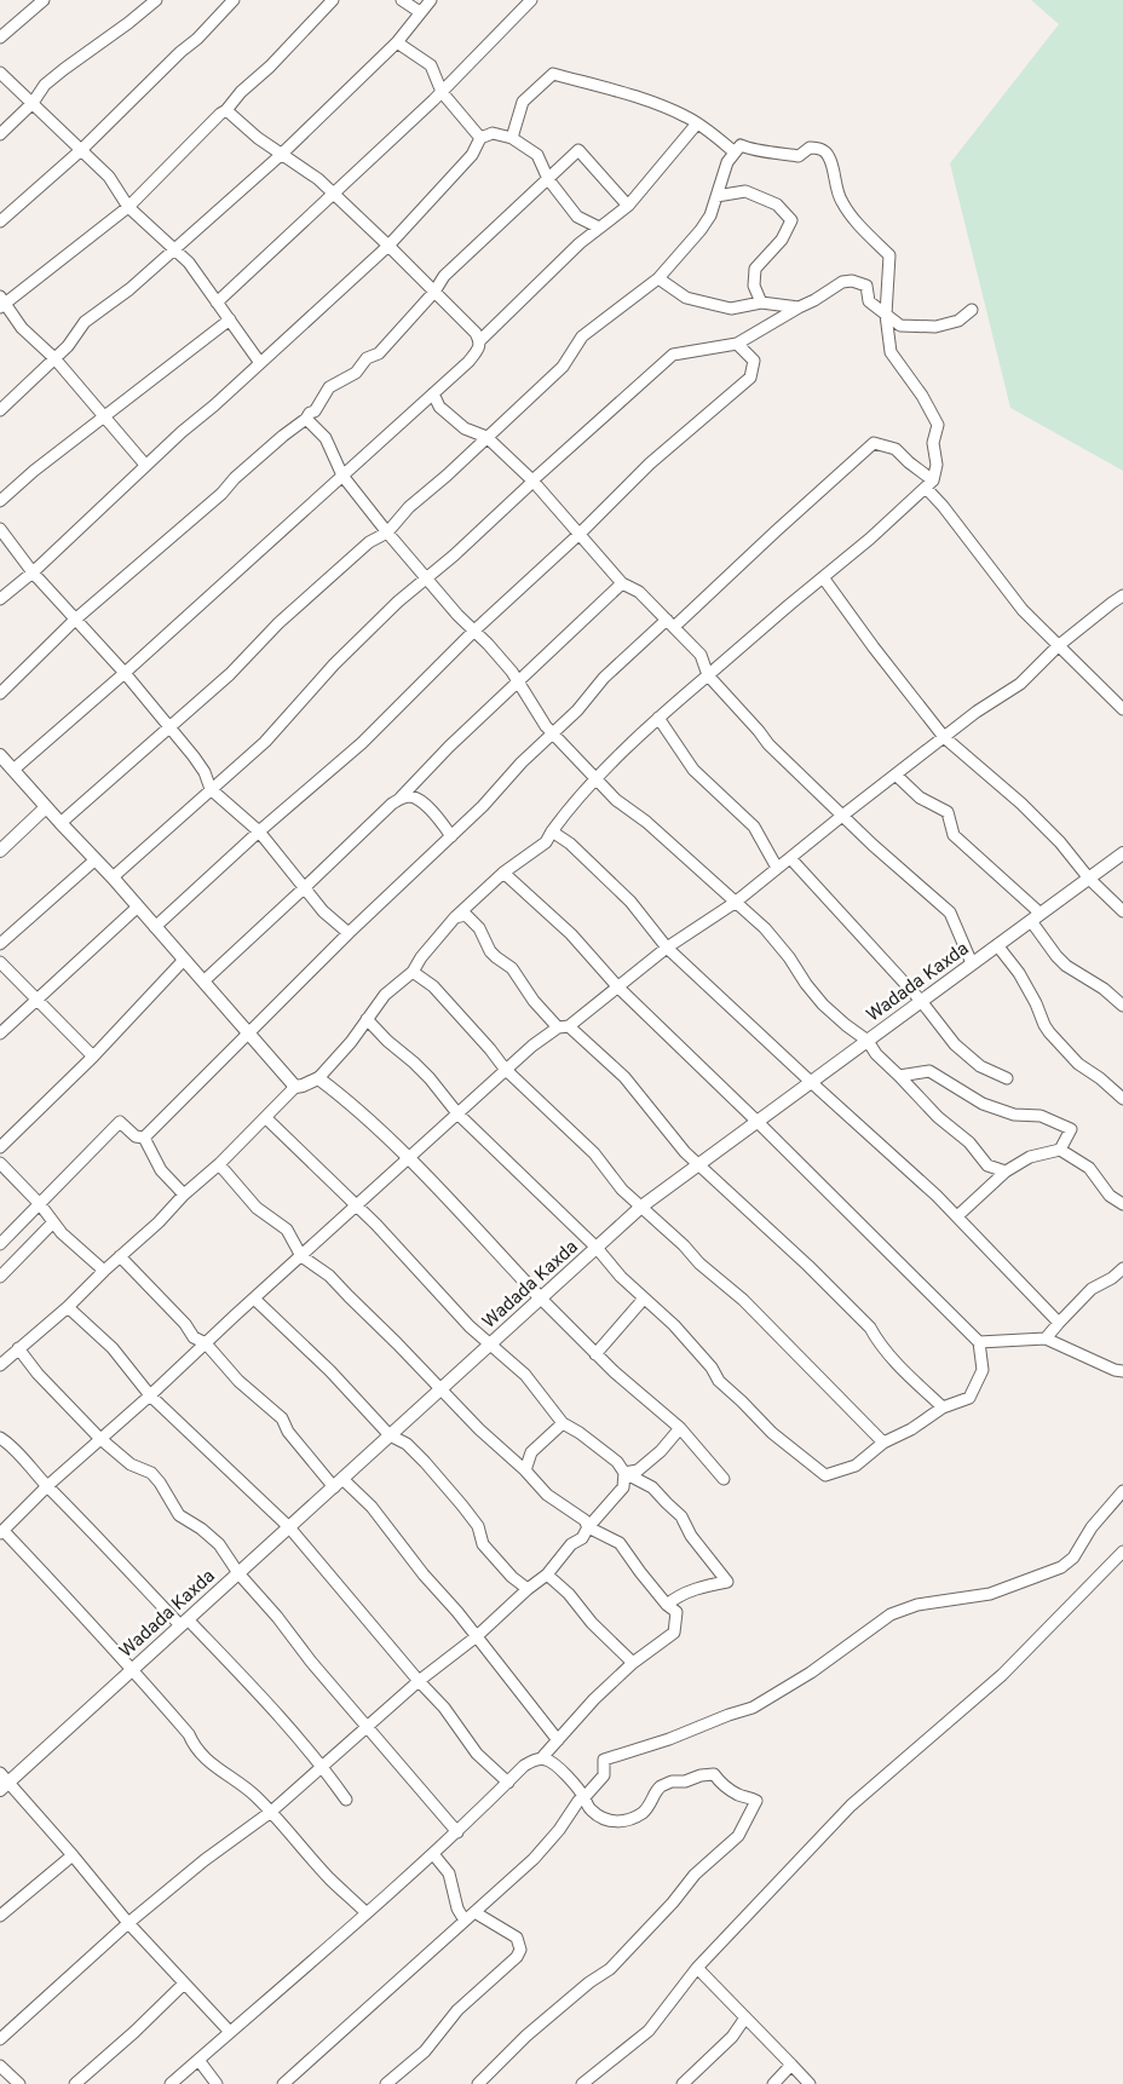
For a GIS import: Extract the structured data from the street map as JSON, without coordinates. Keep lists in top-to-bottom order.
{
  "streets": {
    "street": ["Wadada Kaxda"]
  }
}
